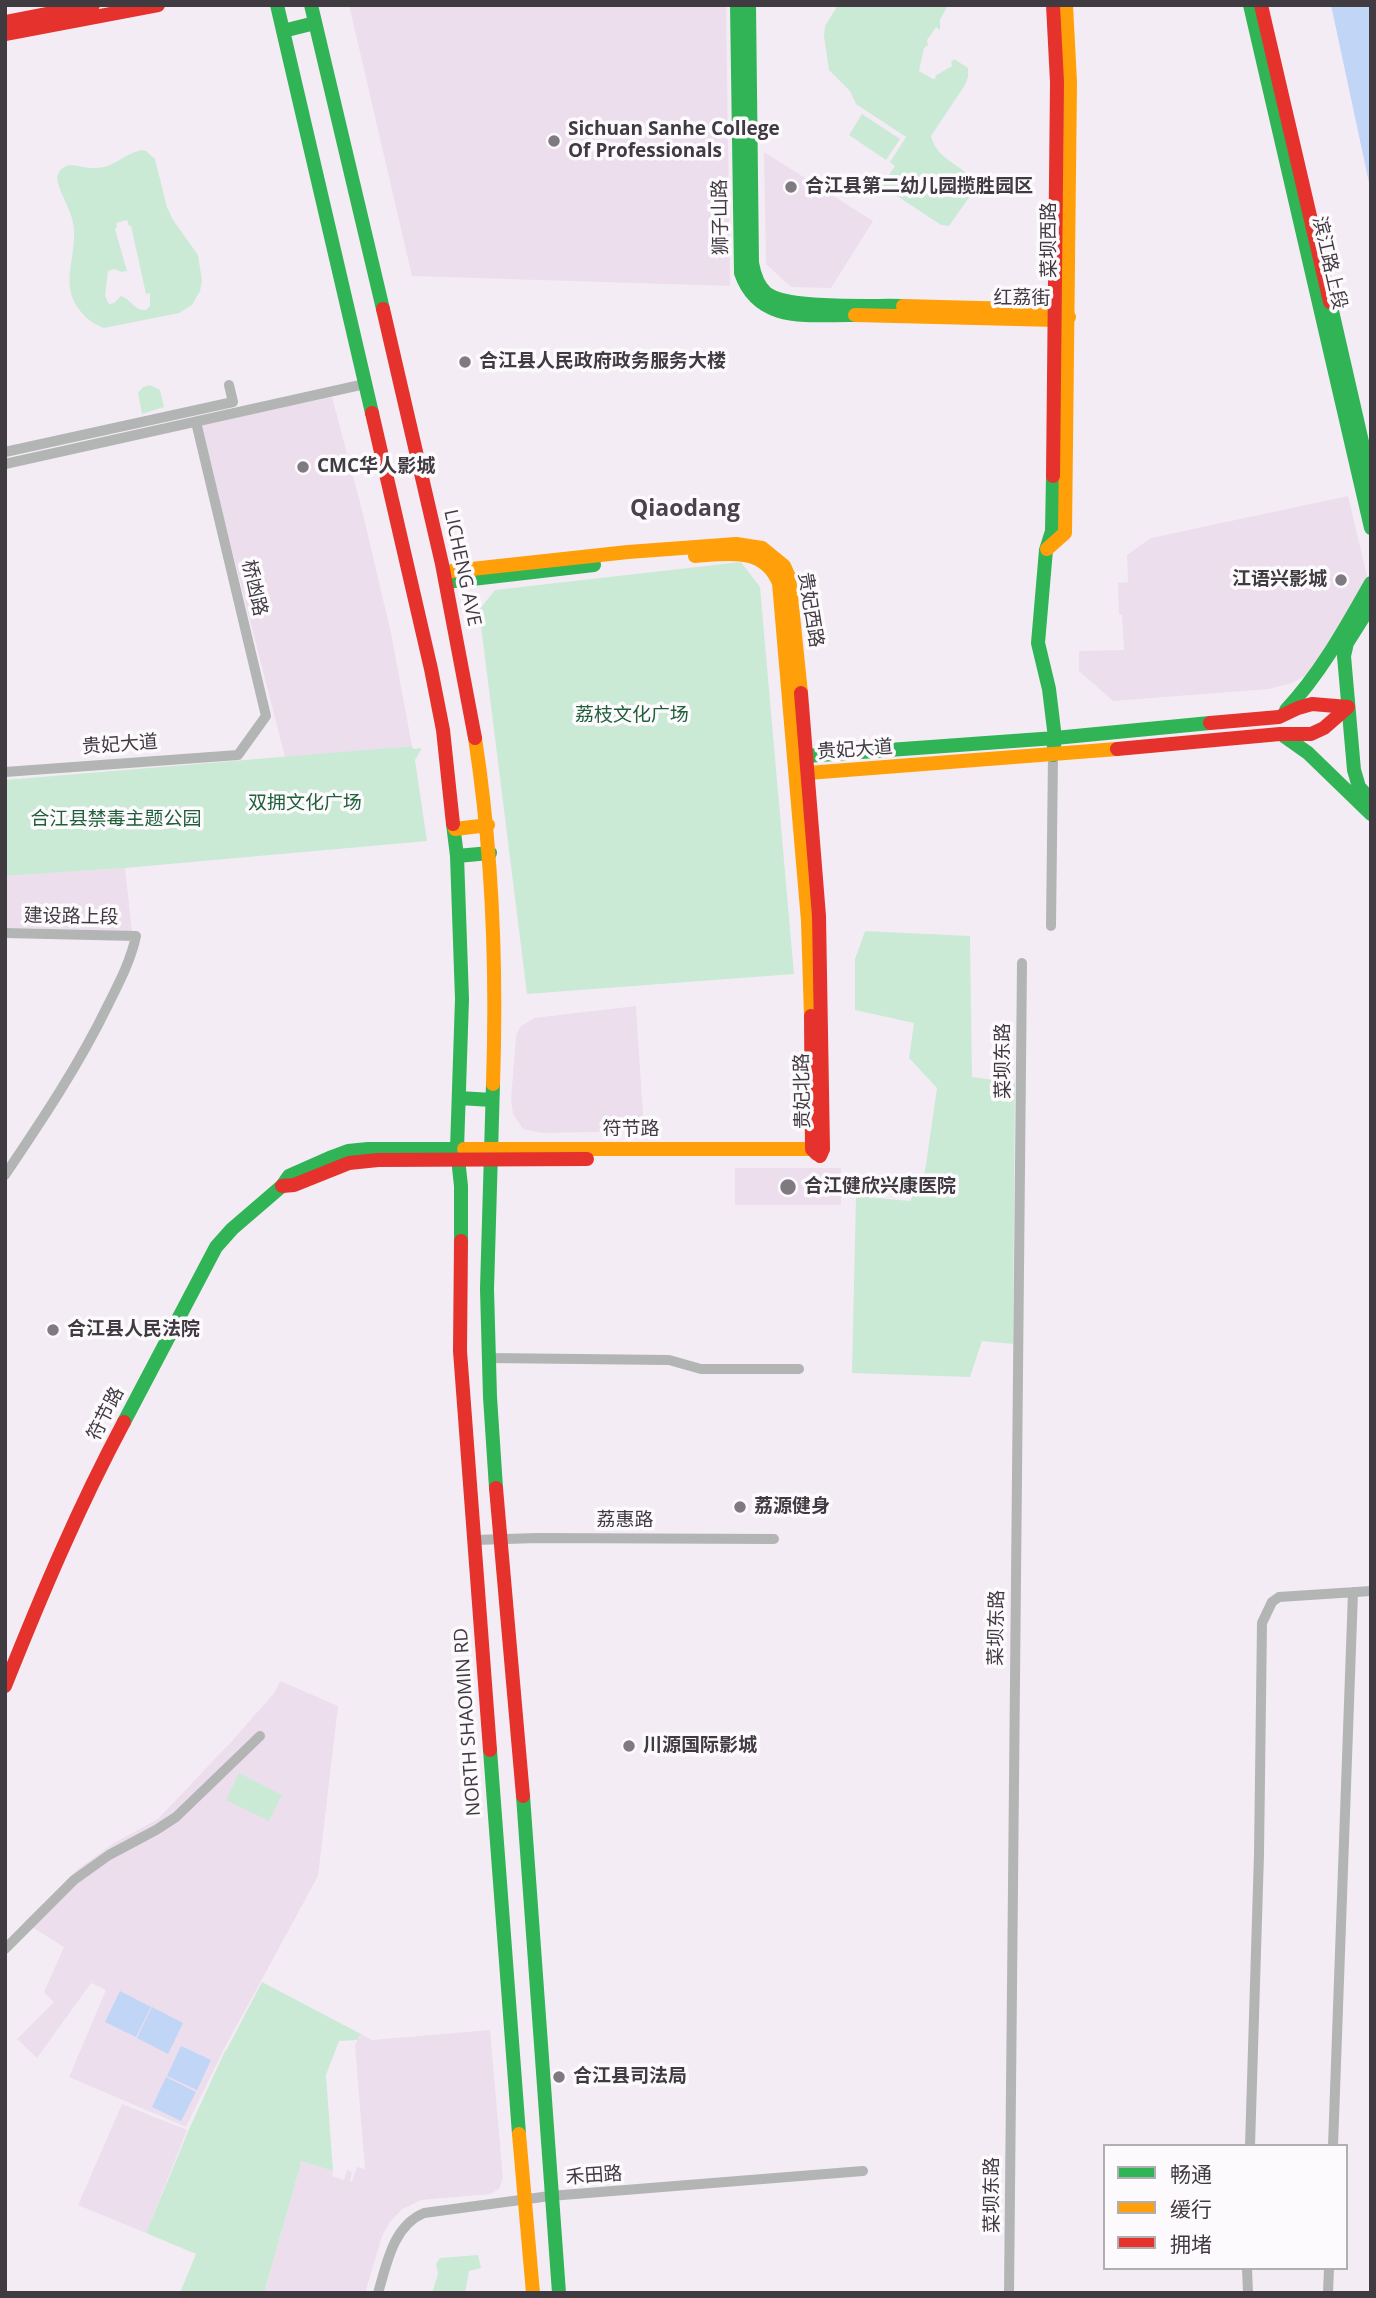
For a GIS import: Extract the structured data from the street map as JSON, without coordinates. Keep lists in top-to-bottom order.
{
  "streets": {
    "main road": [
      "狮子山路",
      "菜坝西路",
      "滨江路上段",
      "红荔街",
      "LICHENG AVE",
      "贵妃西路",
      "贵妃大道",
      "贵妃北路",
      "符节路",
      "NORTH SHAOMIN RD"
    ],
    "street": [
      "桥凼路",
      "建设路上段",
      "菜坝东路",
      "荔惠路",
      "禾田路"
    ]
  },
  "crossings": [
    ["狮子山路", "红荔街"],
    ["菜坝西路", "红荔街"],
    ["菜坝西路", "贵妃大道"],
    ["LICHENG AVE", "贵妃西路"],
    ["LICHENG AVE", "符节路"],
    ["桥凼路", "贵妃大道"],
    ["贵妃西路", "贵妃大道"],
    ["贵妃西路", "贵妃北路"],
    ["贵妃大道", "贵妃北路"],
    ["贵妃北路", "符节路"],
    ["符节路", "NORTH SHAOMIN RD"],
    ["荔惠路", "NORTH SHAOMIN RD"],
    ["NORTH SHAOMIN RD", "禾田路"]
  ],
  "districts": ["Qiaodang"],
  "parks": ["荔枝文化广场", "双拥文化广场", "合江县禁毒主题公园"],
  "places": [
    "Sichuan Sanhe College Of Professionals",
    "合江县第二幼儿园揽胜园区",
    "合江县人民政府政务服务大楼",
    "CMC华人影城",
    "江语兴影城",
    "合江健欣兴康医院",
    "合江县人民法院",
    "荔源健身",
    "川源国际影城",
    "合江县司法局"
  ],
  "legend": ["畅通", "缓行", "拥堵"]
}
